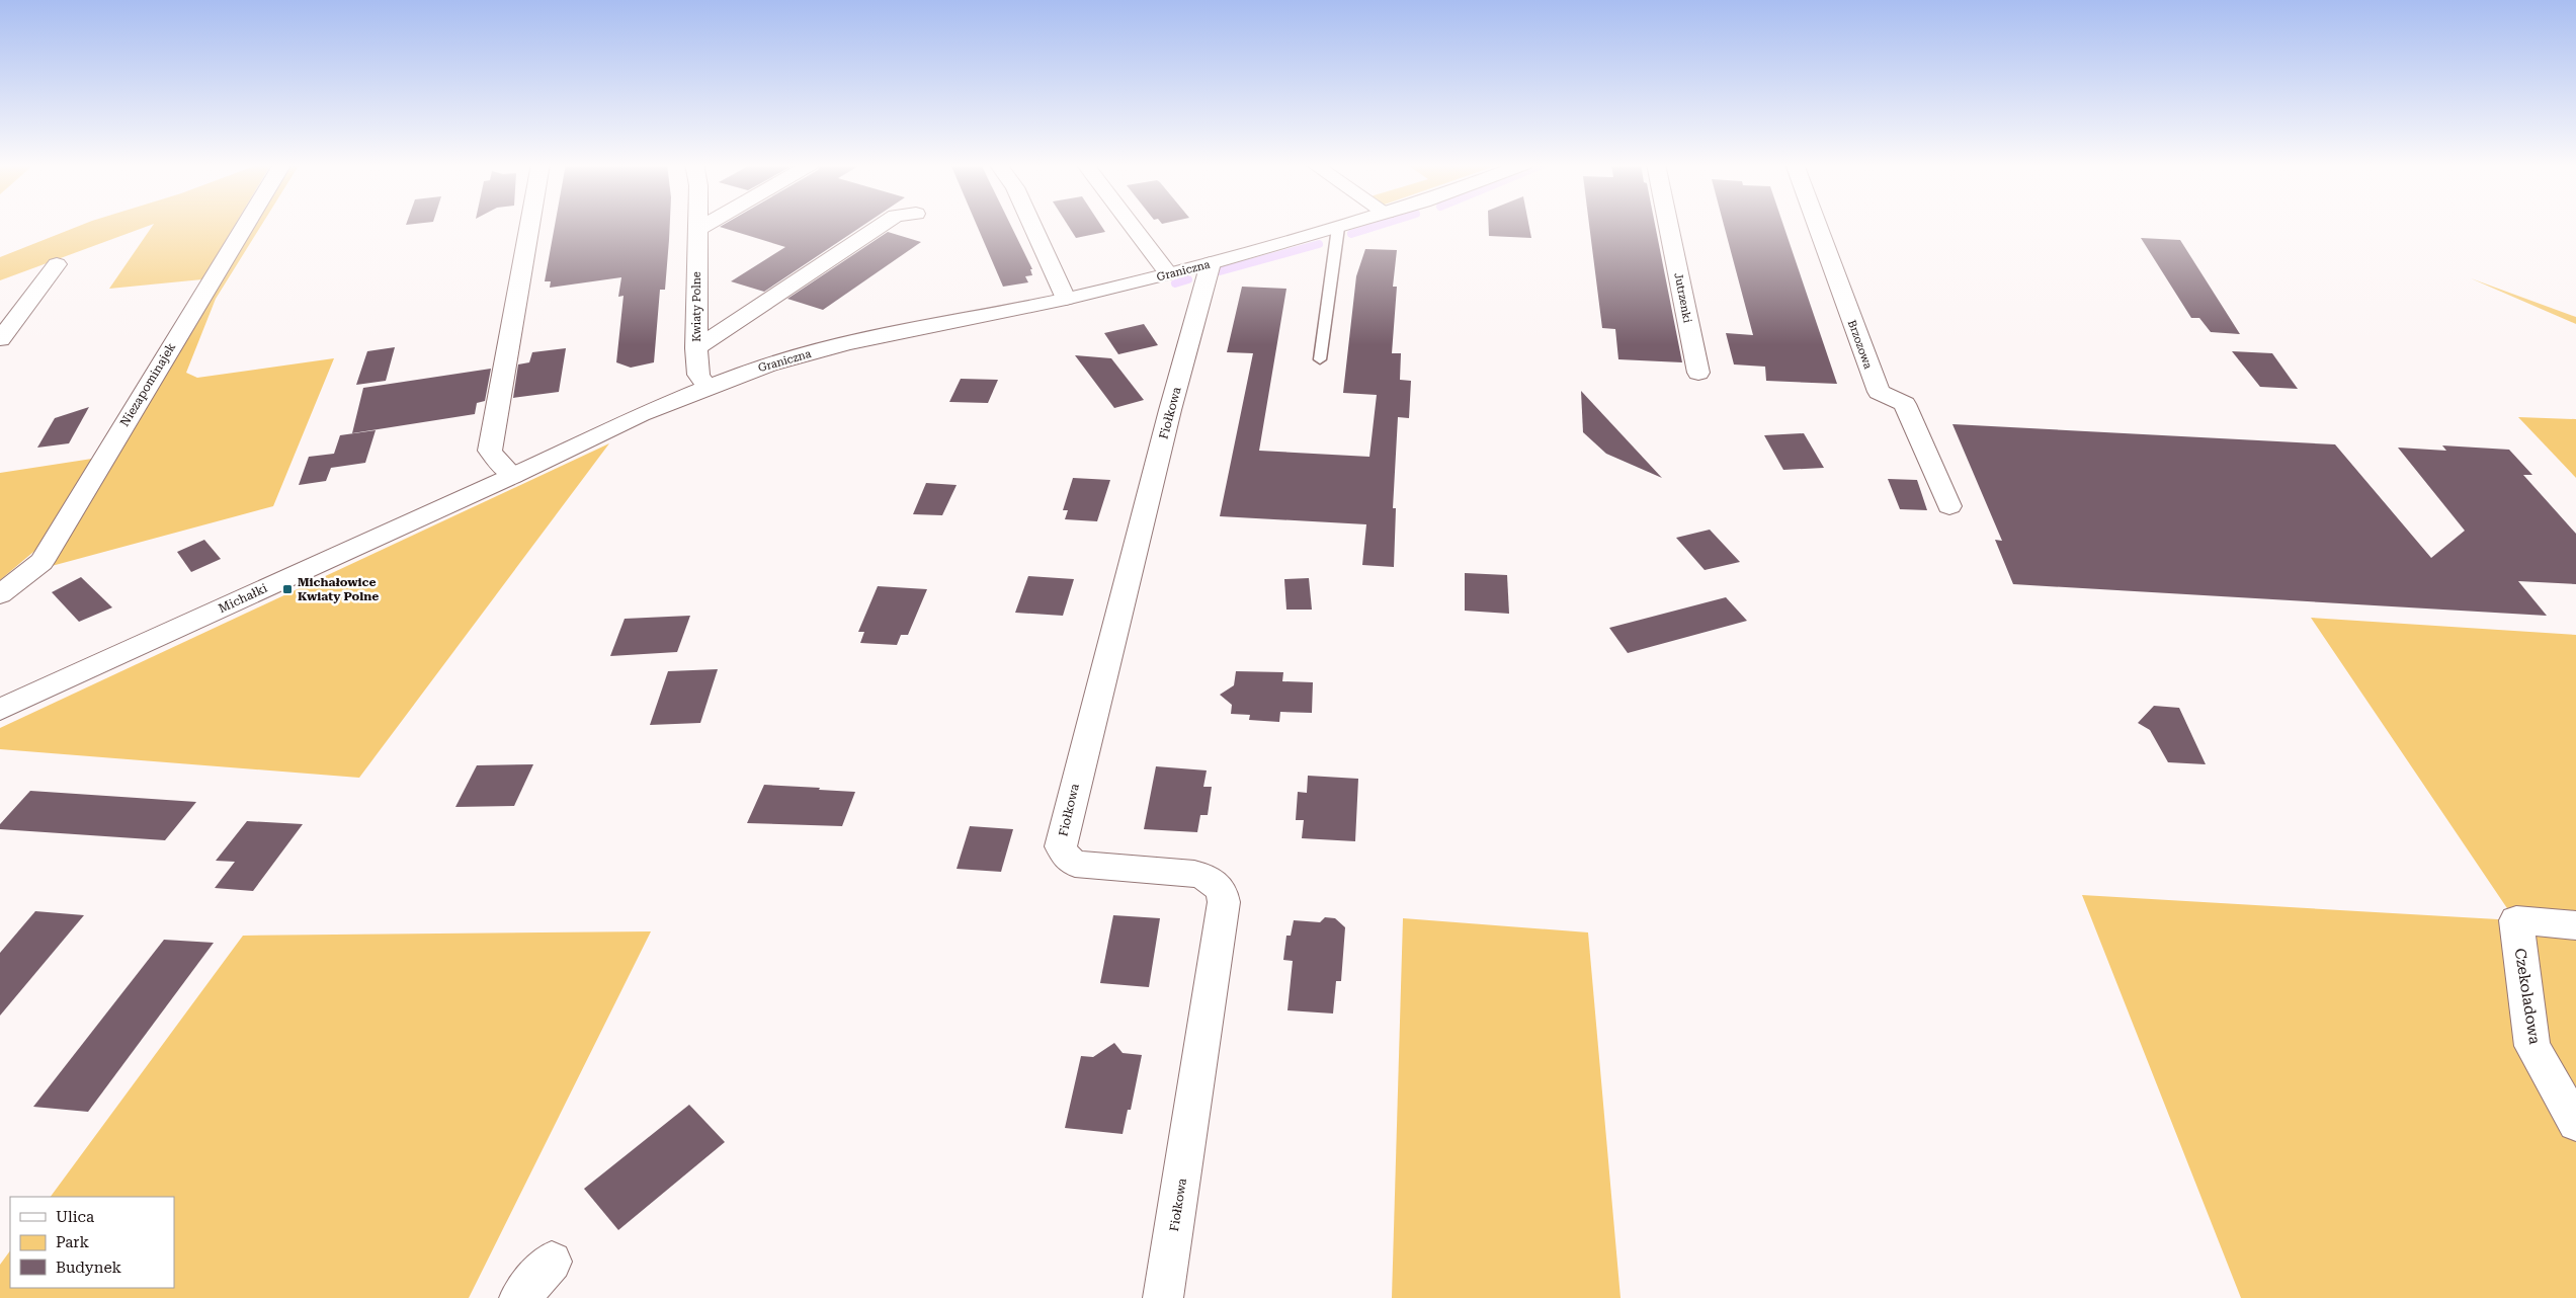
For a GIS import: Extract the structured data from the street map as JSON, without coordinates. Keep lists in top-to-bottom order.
{
  "streets": {
    "street": [
      "Graniczna",
      "Jutrzenki",
      "Kwiaty Polne",
      "Brzozowa",
      "Niezapominajek",
      "Fiołkowa",
      "Michałki",
      "Czekoladowa"
    ]
  },
  "crossings": [
    ["Graniczna", "Kwiaty Polne"],
    ["Graniczna", "Fiołkowa"],
    ["Graniczna", "Michałki"]
  ],
  "places": {
    "transit": ["Michałowice Kwiaty Polne"]
  },
  "legend": ["Ulica", "Park", "Budynek"]
}
